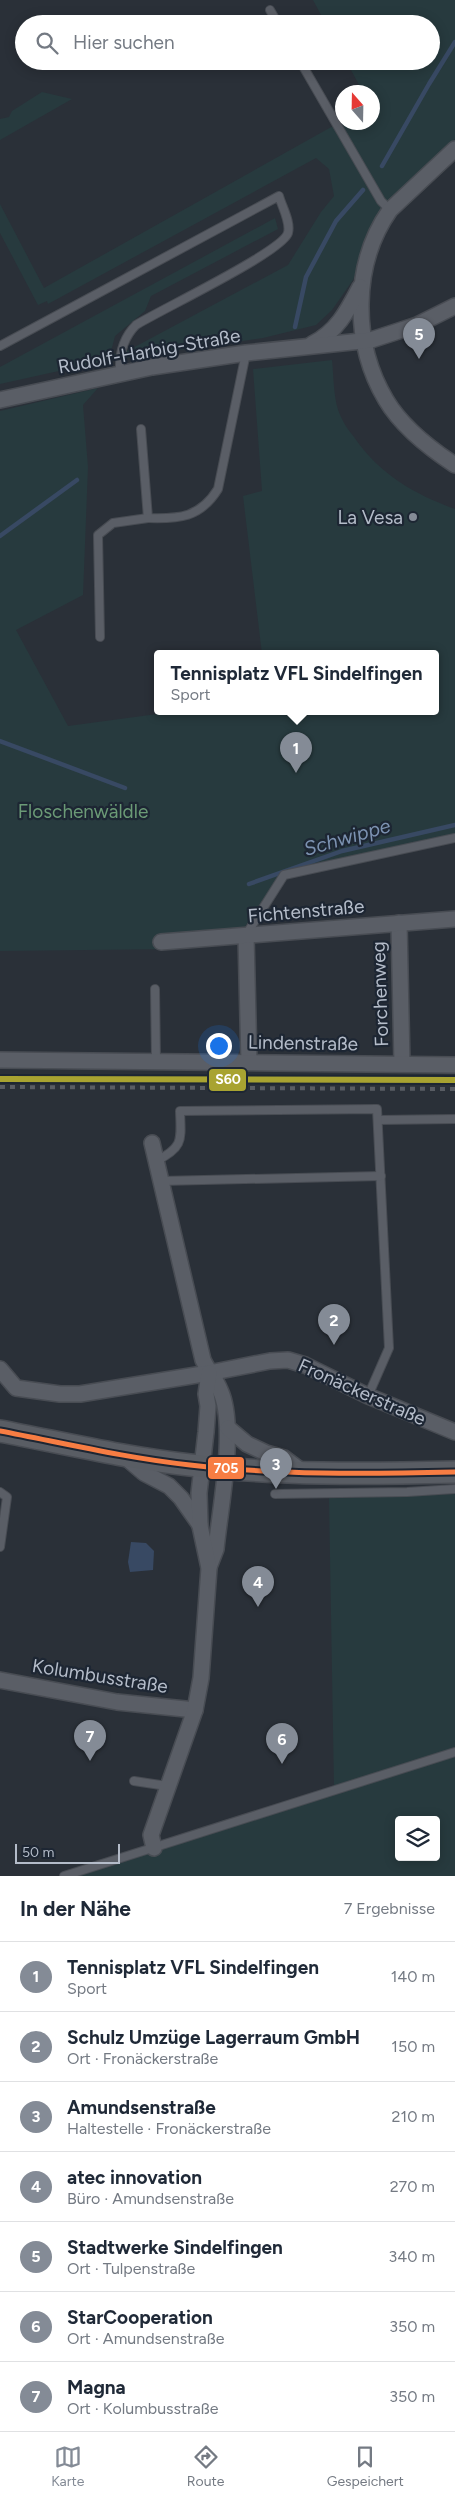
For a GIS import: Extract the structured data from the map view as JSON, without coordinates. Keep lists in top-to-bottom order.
{
  "streets": {
    "street": [
      "Rudolf-Harbig-Straße",
      "Fichtenstraße",
      "Forchenweg",
      "Lindenstraße",
      "Fronäckerstraße",
      "Kolumbusstraße"
    ]
  },
  "crossings": [
    ["Fichtenstraße", "Forchenweg"],
    ["Forchenweg", "Lindenstraße"]
  ],
  "water": ["Schwippe"],
  "parks": ["Floschenwäldle"],
  "places": ["La Vesa"],
  "lines": ["transit line S60", "transit line 705"],
  "scale_bar": "50 m",
  "north": "top",
  "page": {
    "search": "Hier suchen",
    "pins": [
      "5",
      "1",
      "2",
      "3",
      "4",
      "7",
      "6"
    ],
    "popup": ["Tennisplatz VFL Sindelfingen", "Sport"],
    "scale": "50 m",
    "heading": ["In der Nähe", "7 Ergebnisse"],
    "list": [
      {
        "mark": "1",
        "name": "Tennisplatz VFL Sindelfingen",
        "note": "Sport",
        "value": "140 m"
      },
      {
        "mark": "2",
        "name": "Schulz Umzüge Lagerraum GmbH",
        "note": "Ort · Fronäckerstraße",
        "value": "150 m"
      },
      {
        "mark": "3",
        "name": "Amundsenstraße",
        "note": "Haltestelle · Fronäckerstraße",
        "value": "210 m"
      },
      {
        "mark": "4",
        "name": "atec innovation",
        "note": "Büro · Amundsenstraße",
        "value": "270 m"
      },
      {
        "mark": "5",
        "name": "Stadtwerke Sindelfingen",
        "note": "Ort · Tulpenstraße",
        "value": "340 m"
      },
      {
        "mark": "6",
        "name": "StarCooperation",
        "note": "Ort · Amundsenstraße",
        "value": "350 m"
      },
      {
        "mark": "7",
        "name": "Magna",
        "note": "Ort · Kolumbusstraße",
        "value": "350 m"
      }
    ],
    "nav": ["Karte", "Route", "Gespeichert"]
  }
}
